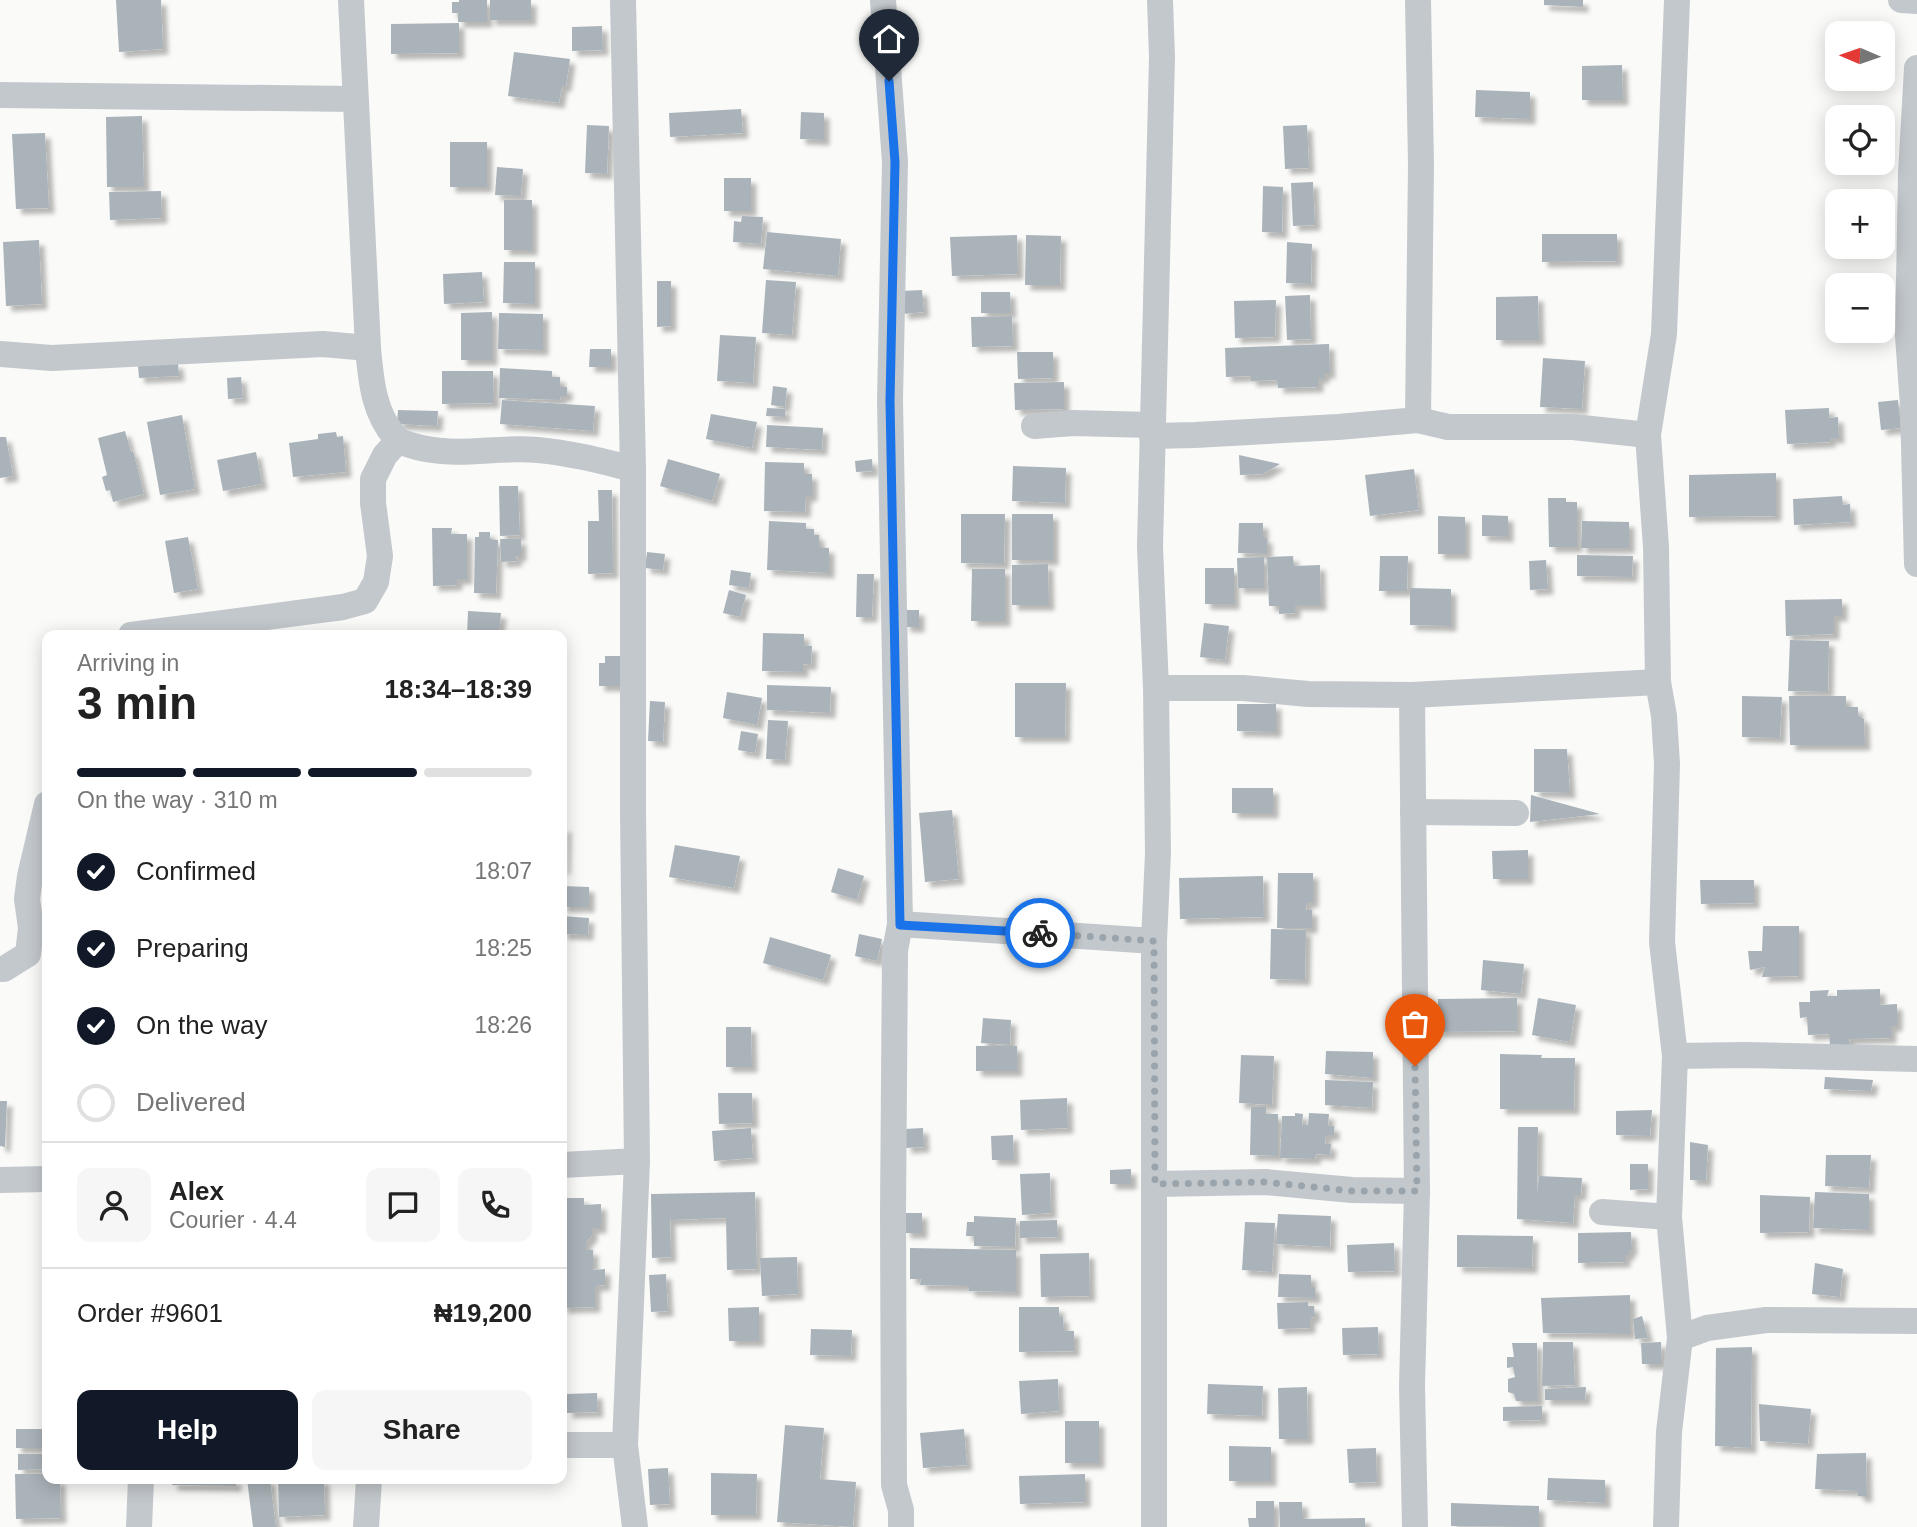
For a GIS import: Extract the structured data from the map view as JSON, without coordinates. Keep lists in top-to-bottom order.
{
  "north": "left",
  "page": {
    "map_buttons": ["+", "−"],
    "heading": ["3 min", "Arriving in", "18:34–18:39"],
    "panel": [
      "Alex",
      "Courier · 4.4",
      "Order #9601",
      "₦19,200"
    ],
    "bar": "On the way · 310 m",
    "list": [
      ["Confirmed", "18:07"],
      ["Preparing", "18:25"],
      ["On the way", "18:26"],
      "Delivered"
    ],
    "buttons": ["Help", "Share"]
  }
}
